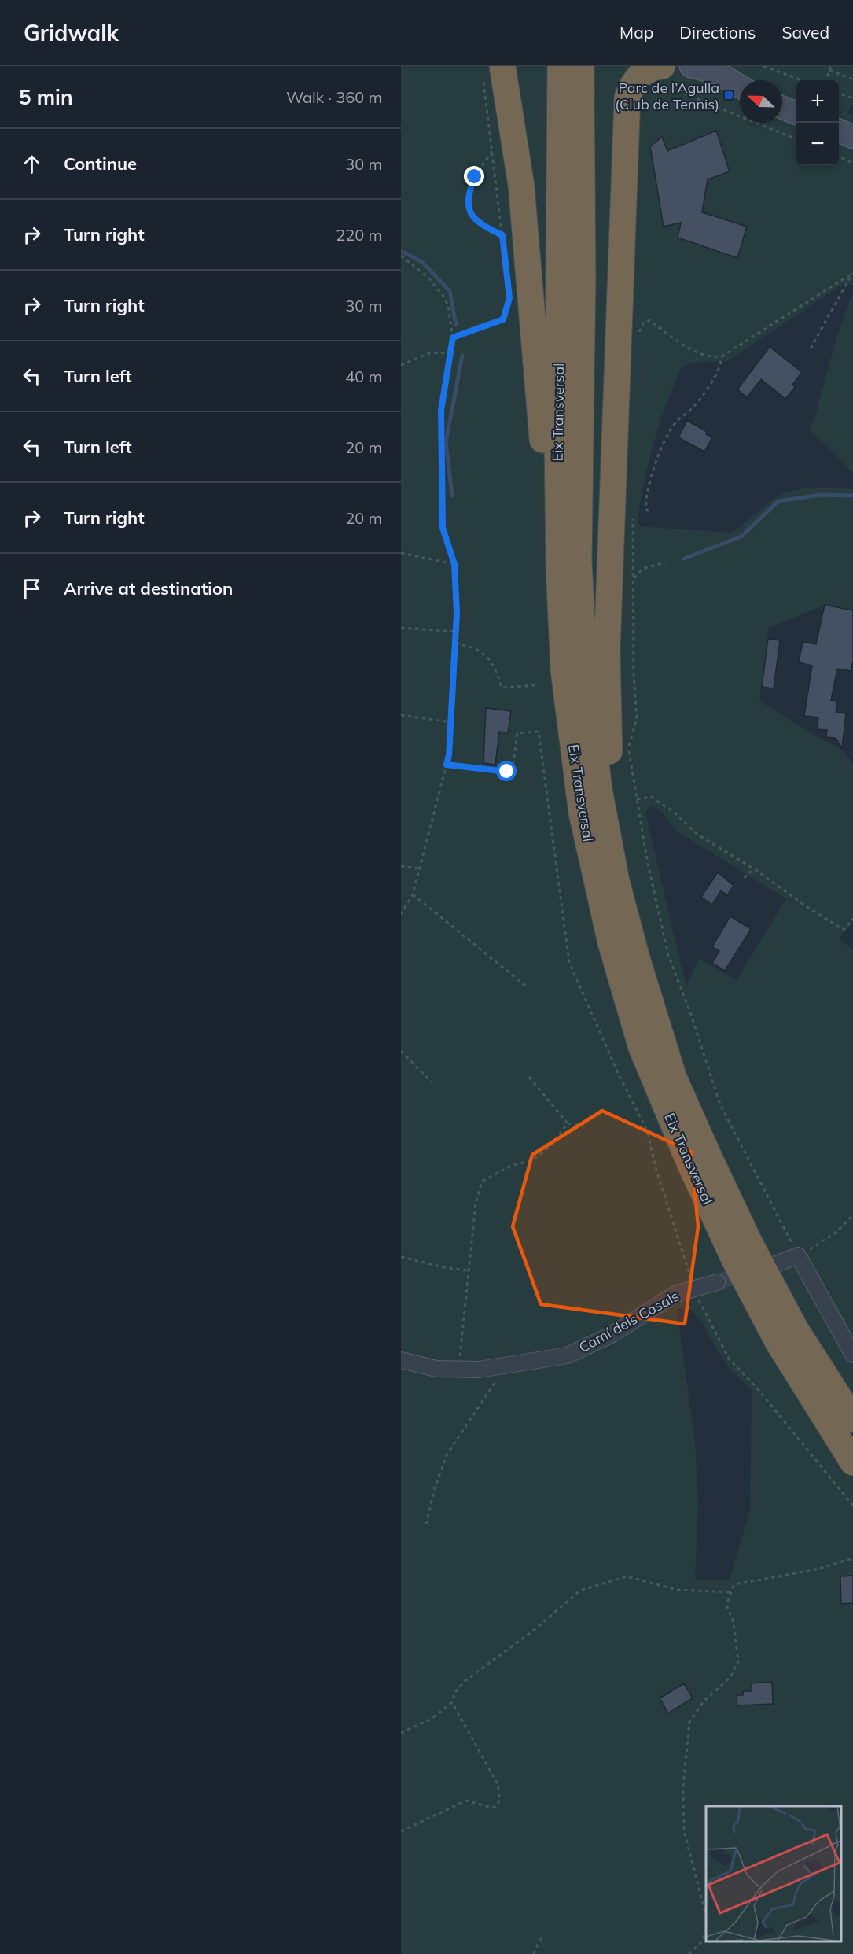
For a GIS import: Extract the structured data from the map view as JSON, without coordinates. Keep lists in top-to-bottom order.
{
  "streets": {
    "highway": ["Eix Transversal"],
    "street": ["Camí dels Casals"]
  },
  "places": {
    "transit": ["Parc de l’Agulla (Club de Tennis)"]
  },
  "north": "top left",
  "page": {
    "header": "Gridwalk",
    "nav": ["Map", "Directions", "Saved"],
    "heading": ["5 min", "Walk · 360 m"],
    "map_buttons": ["+", "−"],
    "list": [
      ["Continue", "30 m"],
      ["Turn right", "220 m"],
      ["Turn right", "30 m"],
      ["Turn left", "40 m"],
      ["Turn left", "20 m"],
      ["Turn right", "20 m"],
      "Arrive at destination"
    ]
  }
}
